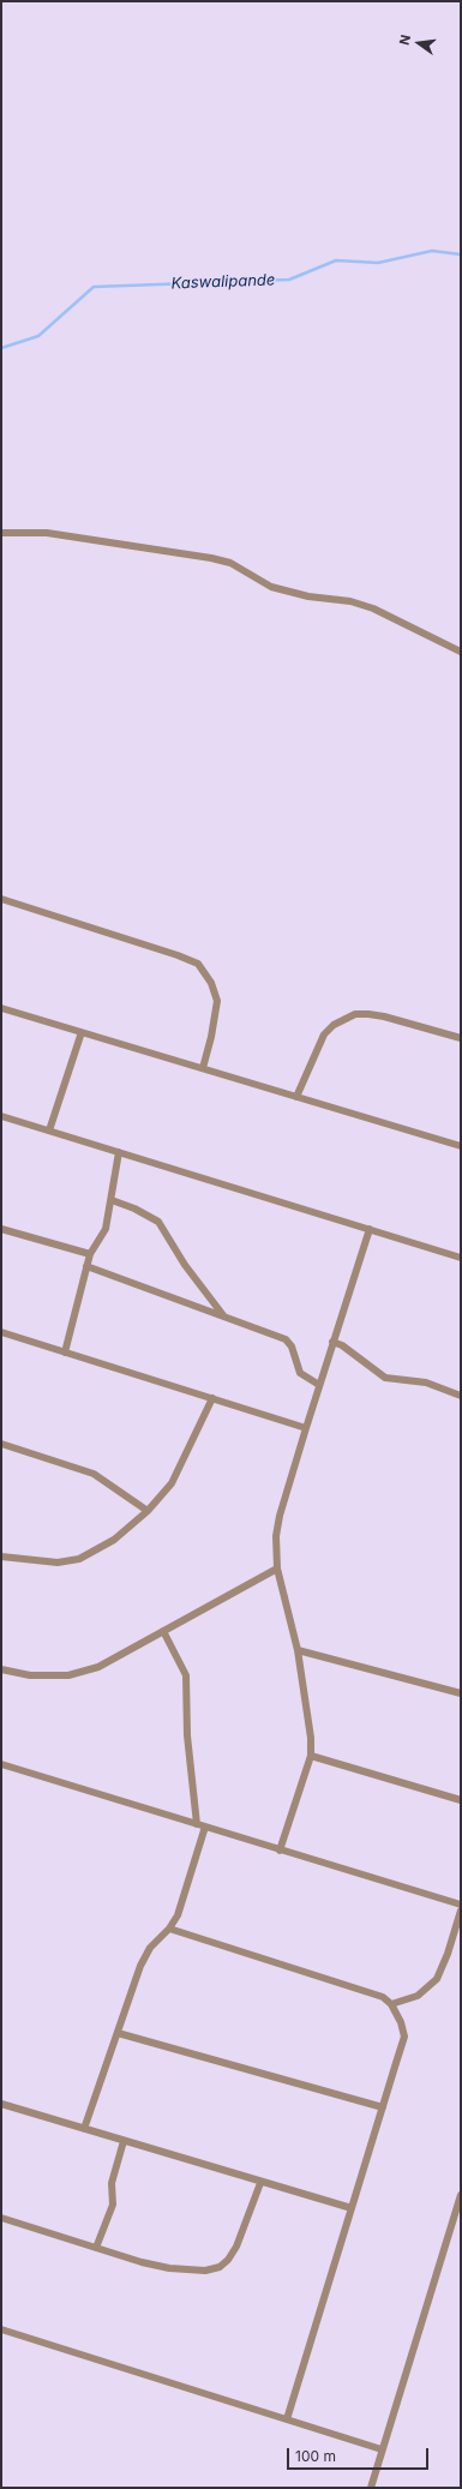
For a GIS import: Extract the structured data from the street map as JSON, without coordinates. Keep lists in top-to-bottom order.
{
  "water": ["Kaswalipande"],
  "scale_bar": "100 m",
  "north": "left"
}
